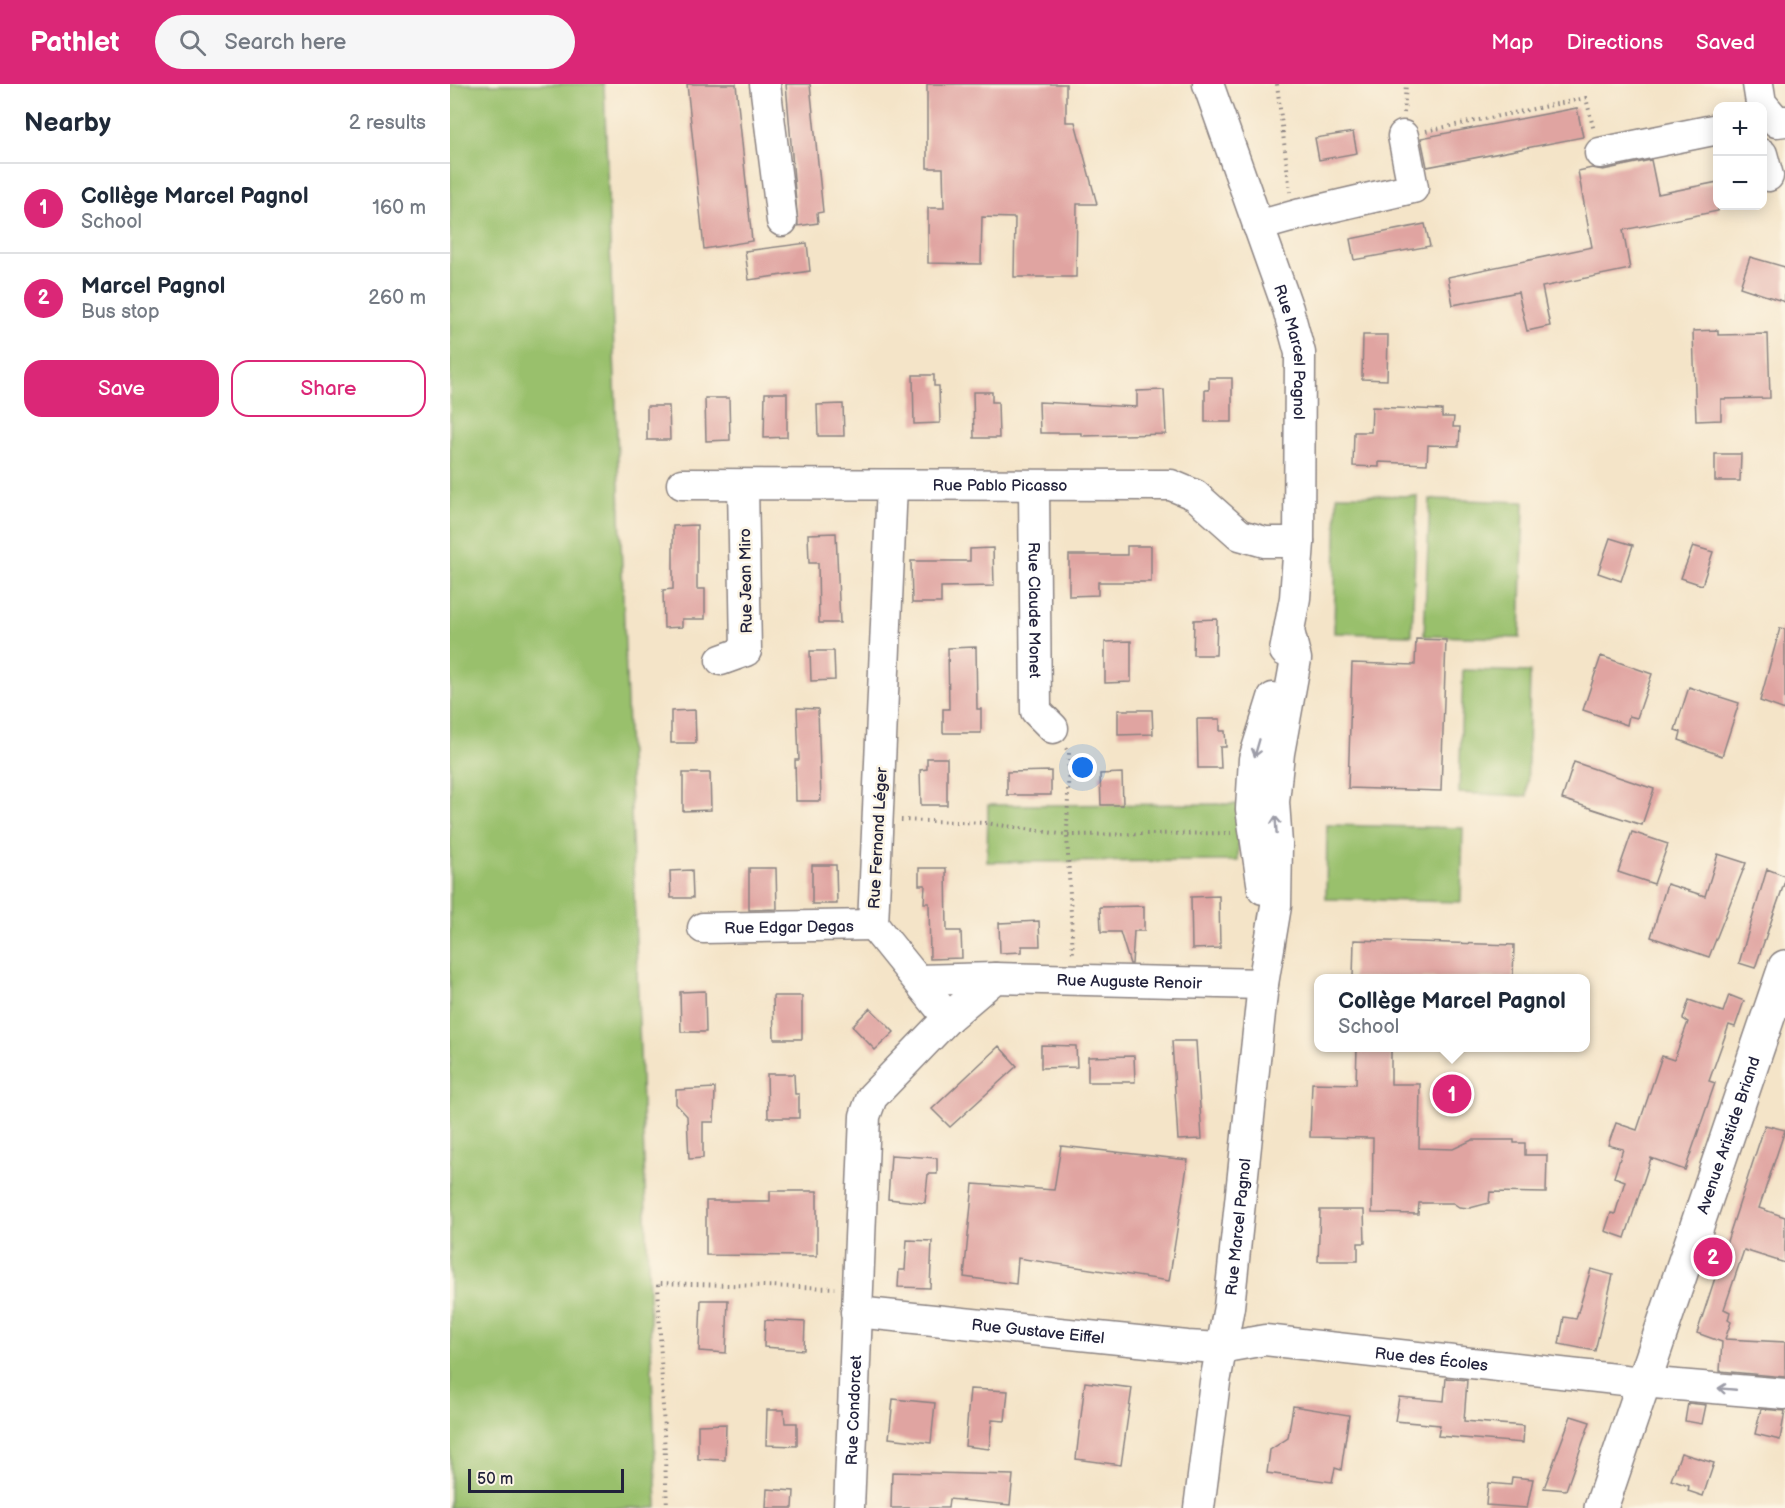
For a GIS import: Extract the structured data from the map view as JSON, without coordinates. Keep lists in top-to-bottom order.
{
  "streets": {
    "main road": ["Avenue Aristide Briand"],
    "street": [
      "Rue Marcel Pagnol",
      "Rue Pablo Picasso",
      "Rue Jean Miro",
      "Rue Claude Monet",
      "Rue Fernand Léger",
      "Rue Edgar Degas",
      "Rue Auguste Renoir",
      "Rue Gustave Eiffel",
      "Rue des Écoles",
      "Rue Condorcet"
    ]
  },
  "crossings": [
    ["Rue Marcel Pagnol", "Rue Pablo Picasso"],
    ["Rue Marcel Pagnol", "Rue Auguste Renoir"],
    ["Rue Marcel Pagnol", "Rue Gustave Eiffel"],
    ["Rue Marcel Pagnol", "Rue des Écoles"],
    ["Rue Pablo Picasso", "Rue Jean Miro"],
    ["Rue Pablo Picasso", "Rue Claude Monet"],
    ["Rue Pablo Picasso", "Rue Fernand Léger"],
    ["Rue Fernand Léger", "Rue Edgar Degas"],
    ["Rue Fernand Léger", "Rue Auguste Renoir"],
    ["Avenue Aristide Briand", "Rue des Écoles"],
    ["Rue Gustave Eiffel", "Rue des Écoles"],
    ["Rue Gustave Eiffel", "Rue Condorcet"]
  ],
  "scale_bar": "50 m",
  "page": {
    "header": "Pathlet",
    "search": "Search here",
    "nav": ["Map", "Directions", "Saved"],
    "heading": ["Nearby", "2 results"],
    "map_buttons": ["+", "−"],
    "list": [
      {
        "mark": "1",
        "name": "Collège Marcel Pagnol",
        "note": "School",
        "value": "160 m"
      },
      {
        "mark": "2",
        "name": "Marcel Pagnol",
        "note": "Bus stop",
        "value": "260 m"
      }
    ],
    "buttons": ["Save", "Share"],
    "popup": ["Collège Marcel Pagnol", "School"],
    "pins": ["1", "2"],
    "scale": "50 m"
  }
}
